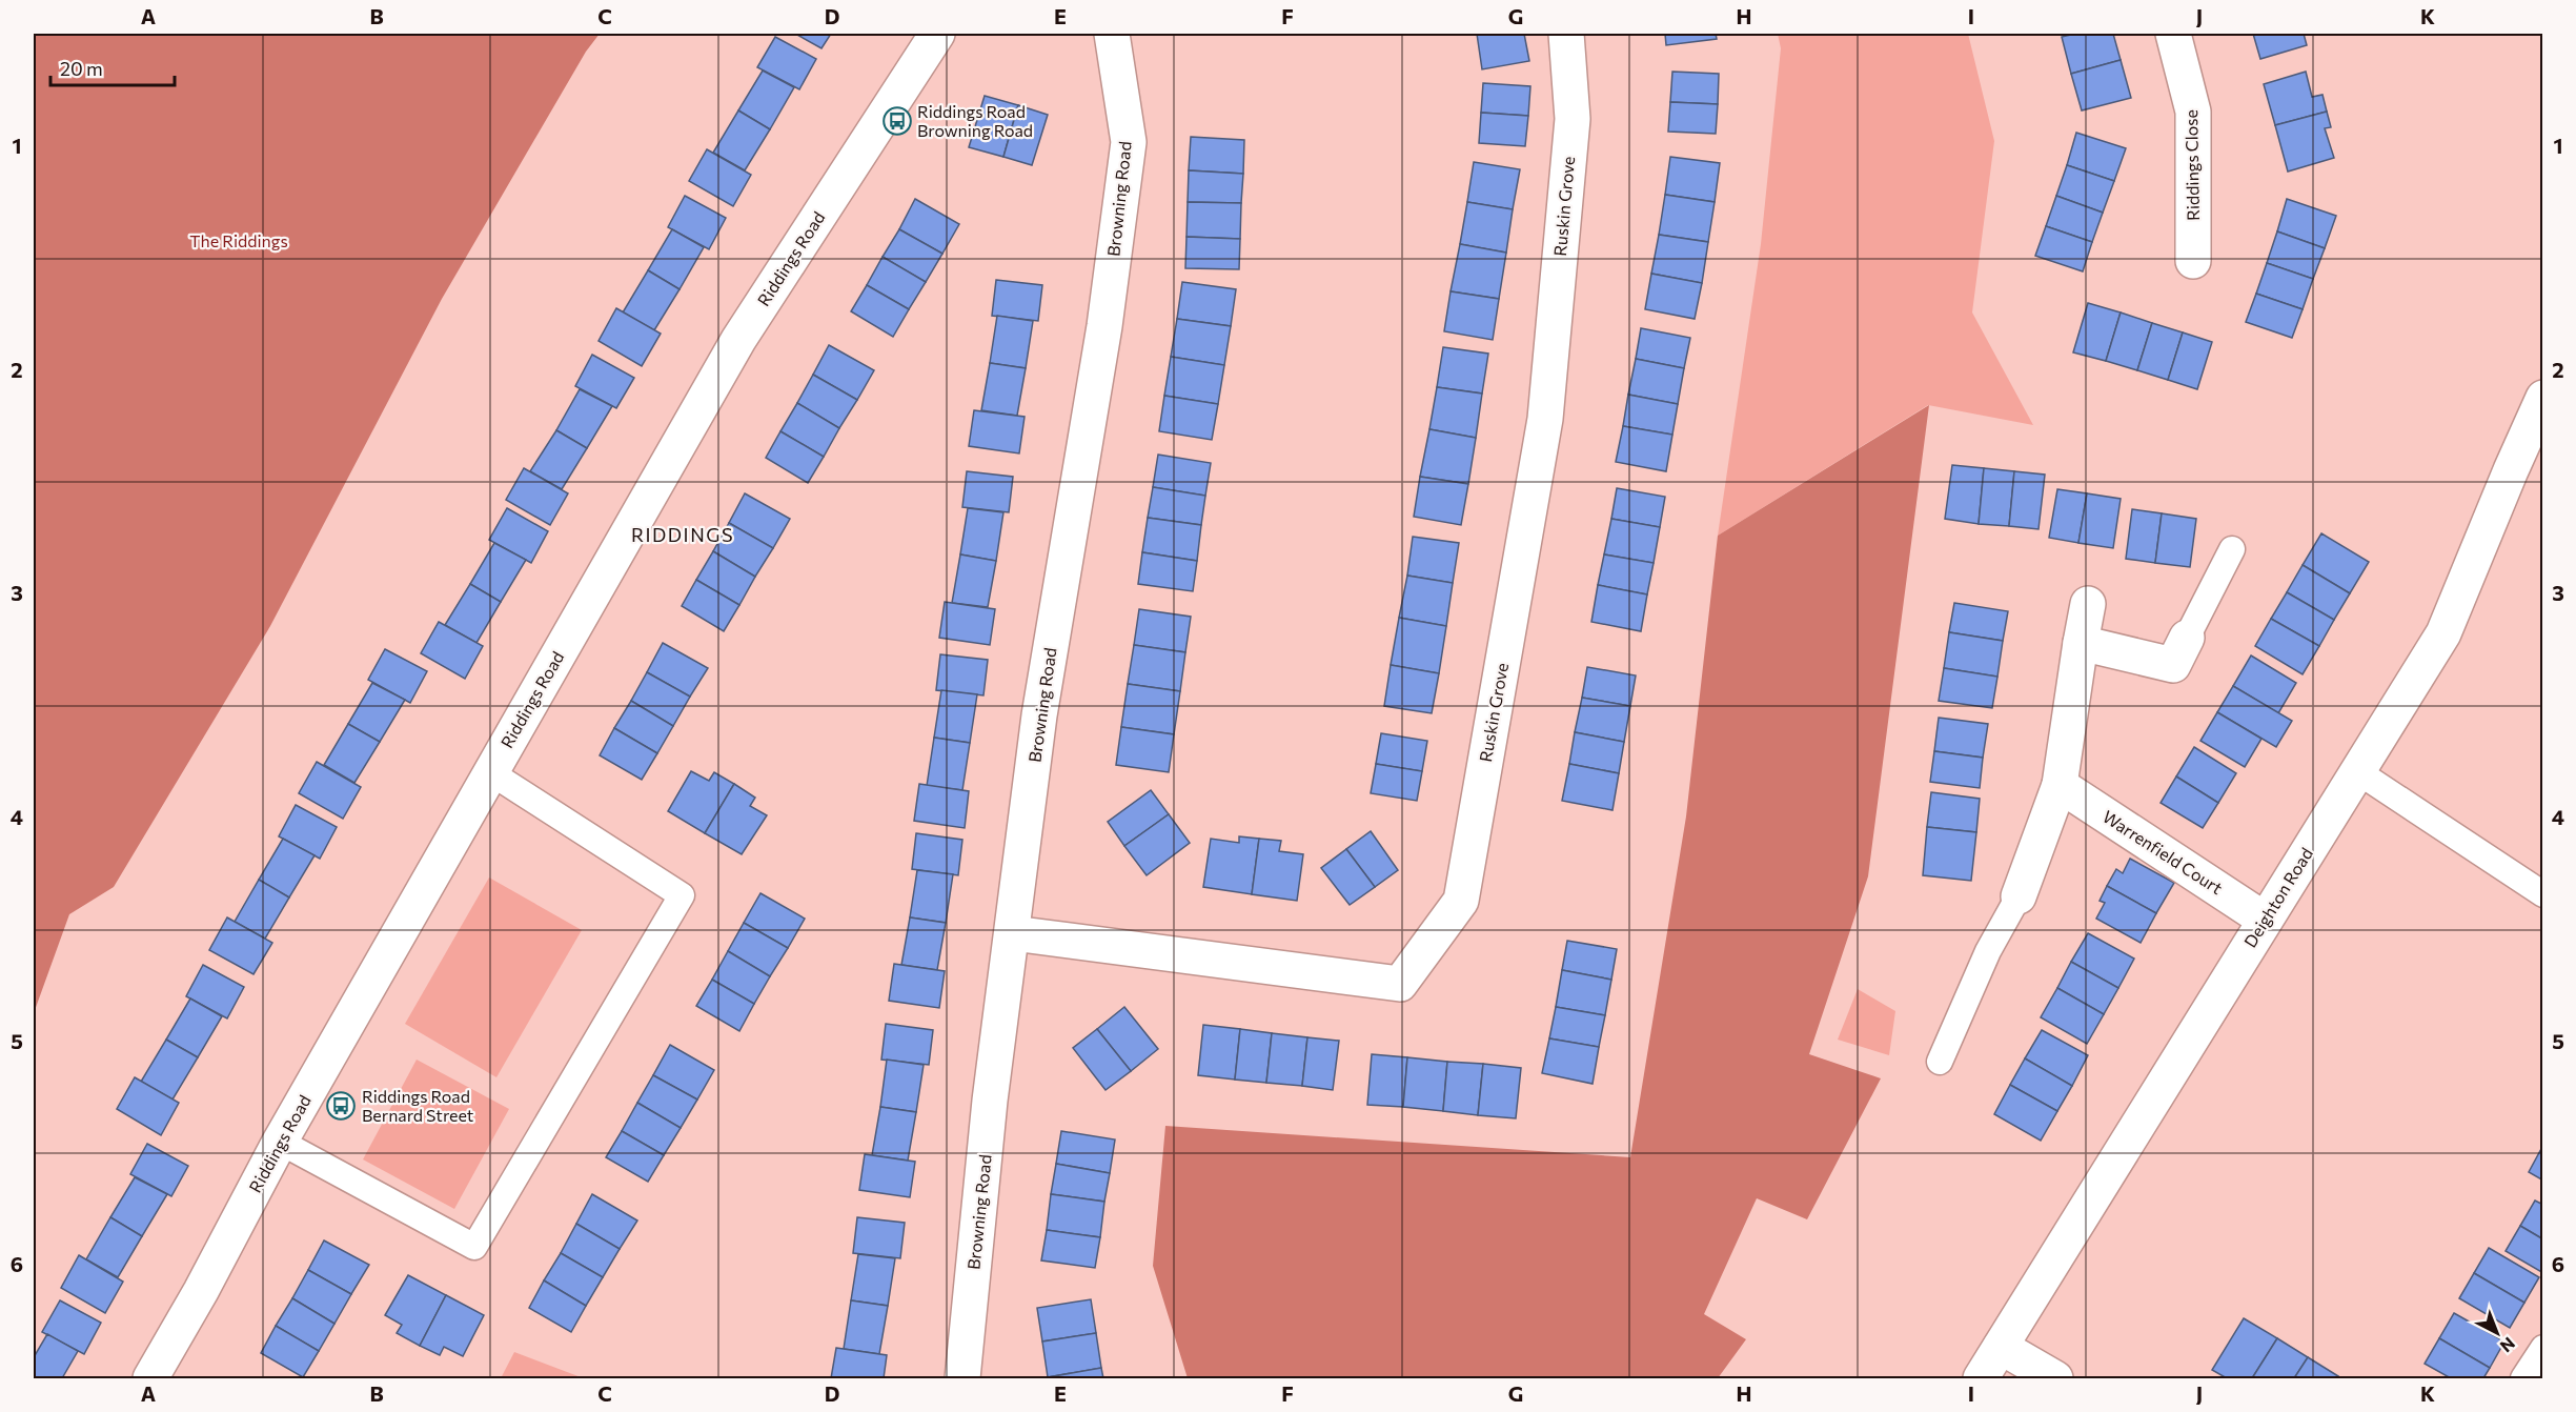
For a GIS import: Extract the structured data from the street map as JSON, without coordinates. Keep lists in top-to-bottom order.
{
  "streets": {
    "street": [
      "Riddings Close",
      "Browning Road",
      "Ruskin Grove",
      "Riddings Road",
      "Warrenfield Court",
      "Deighton Road"
    ]
  },
  "crossings": [
    ["Browning Road", "Ruskin Grove"],
    ["Warrenfield Court", "Deighton Road"]
  ],
  "districts": ["RIDDINGS"],
  "parks": ["The Riddings"],
  "places": {
    "bus stop": ["Riddings Road Browning Road", "Riddings Road Bernard Street"]
  },
  "scale_bar": "20 m",
  "north": "bottom right",
  "grid": {
    "columns": [
      "A",
      "B",
      "C",
      "D",
      "E",
      "F",
      "G",
      "H",
      "I",
      "J",
      "K"
    ],
    "rows": [
      "1",
      "2",
      "3",
      "4",
      "5",
      "6"
    ]
  }
}
